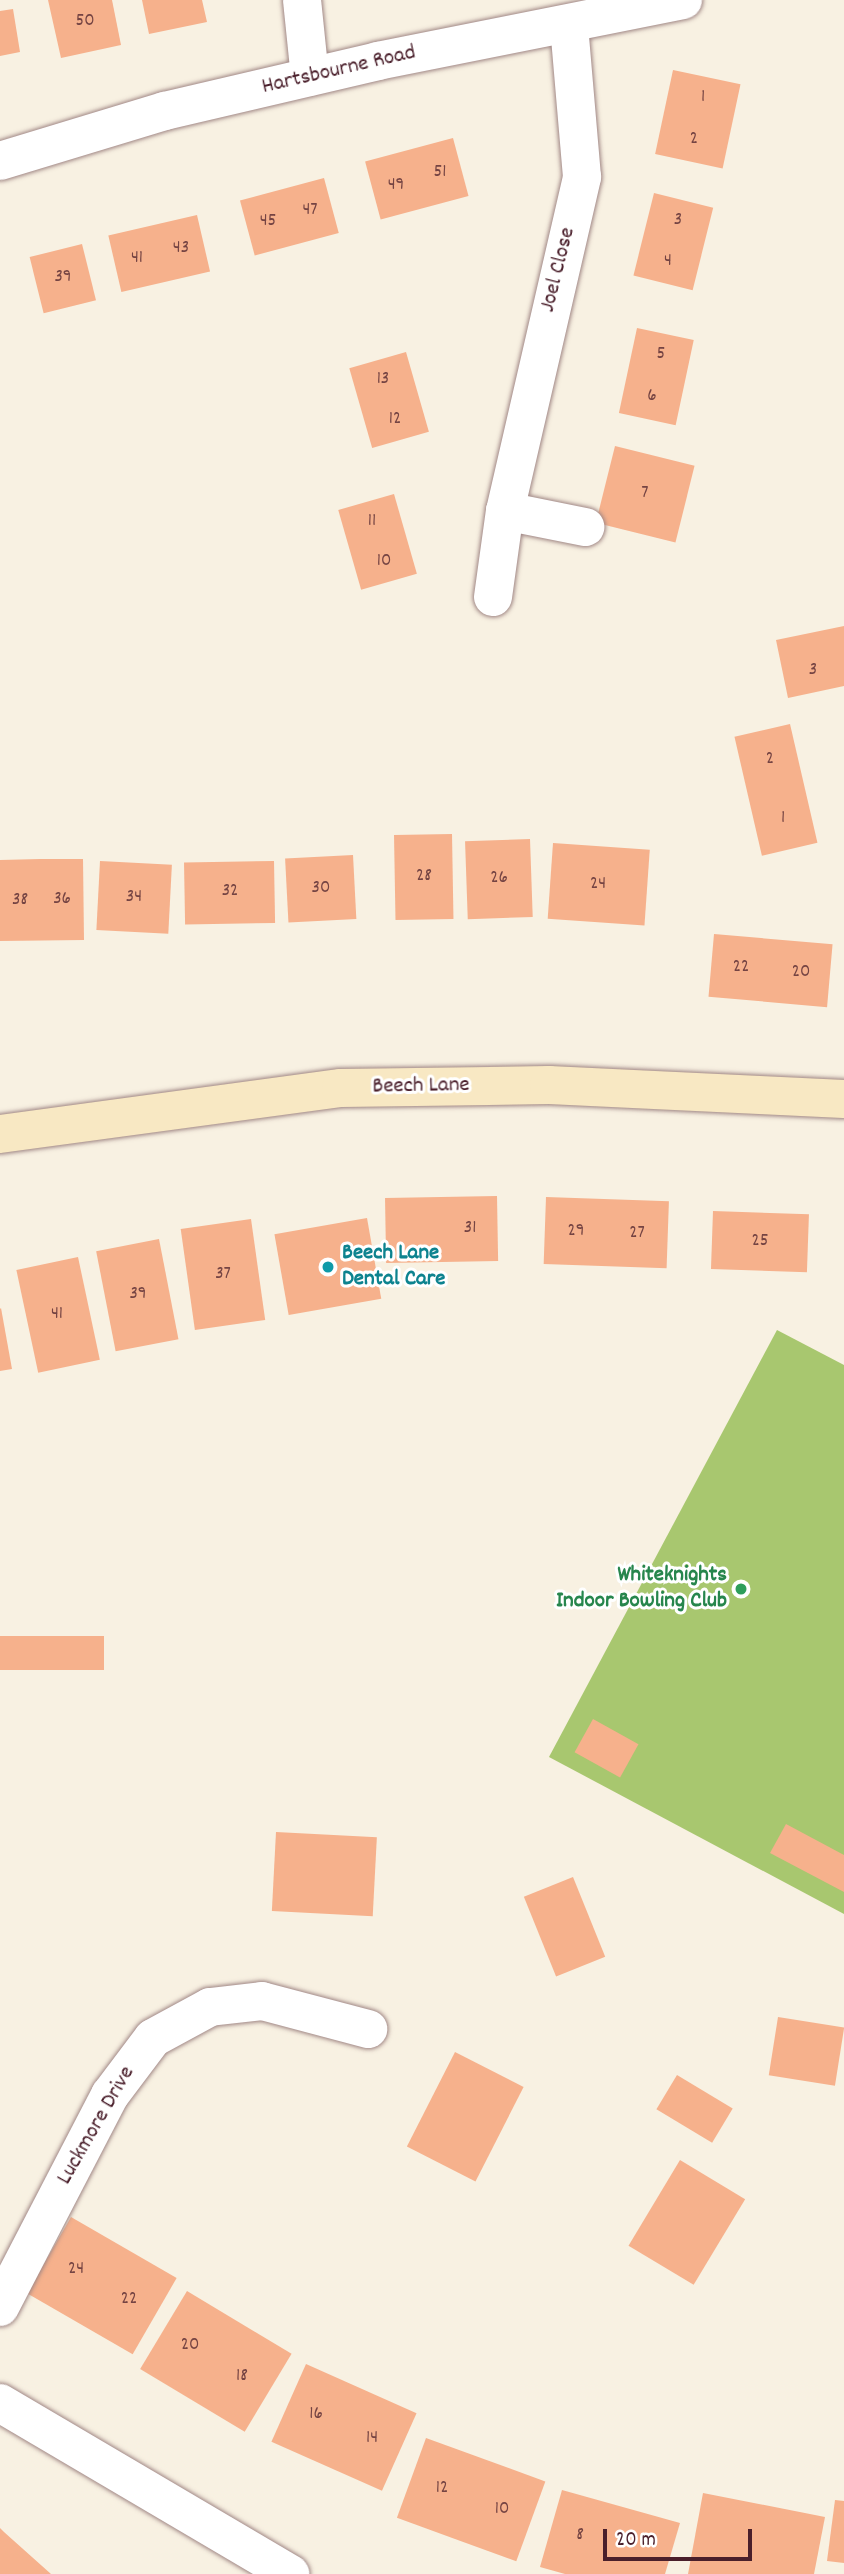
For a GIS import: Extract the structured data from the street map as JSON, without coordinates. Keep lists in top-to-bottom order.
{
  "streets": {
    "street": [
      "Hartsbourne Road",
      "Joel Close",
      "Beech Lane",
      "Luckmore Drive"
    ]
  },
  "crossings": [
    ["Hartsbourne Road", "Joel Close"]
  ],
  "places": ["Beech Lane Dental Care", "Whiteknights Indoor Bowling Club"],
  "house_numbers": [
    "50",
    "1",
    "2",
    "51",
    "49",
    "47",
    "3",
    "45",
    "43",
    "41",
    "4",
    "39",
    "5",
    "13",
    "6",
    "12",
    "7",
    "11",
    "10",
    "3",
    "2",
    "1",
    "28",
    "26",
    "24",
    "30",
    "32",
    "34",
    "36",
    "38",
    "22",
    "20",
    "31",
    "29",
    "27",
    "25",
    "37",
    "39",
    "41",
    "24",
    "22",
    "20",
    "18",
    "16",
    "14",
    "12",
    "10",
    "8"
  ],
  "scale_bar": "20 m"
}
